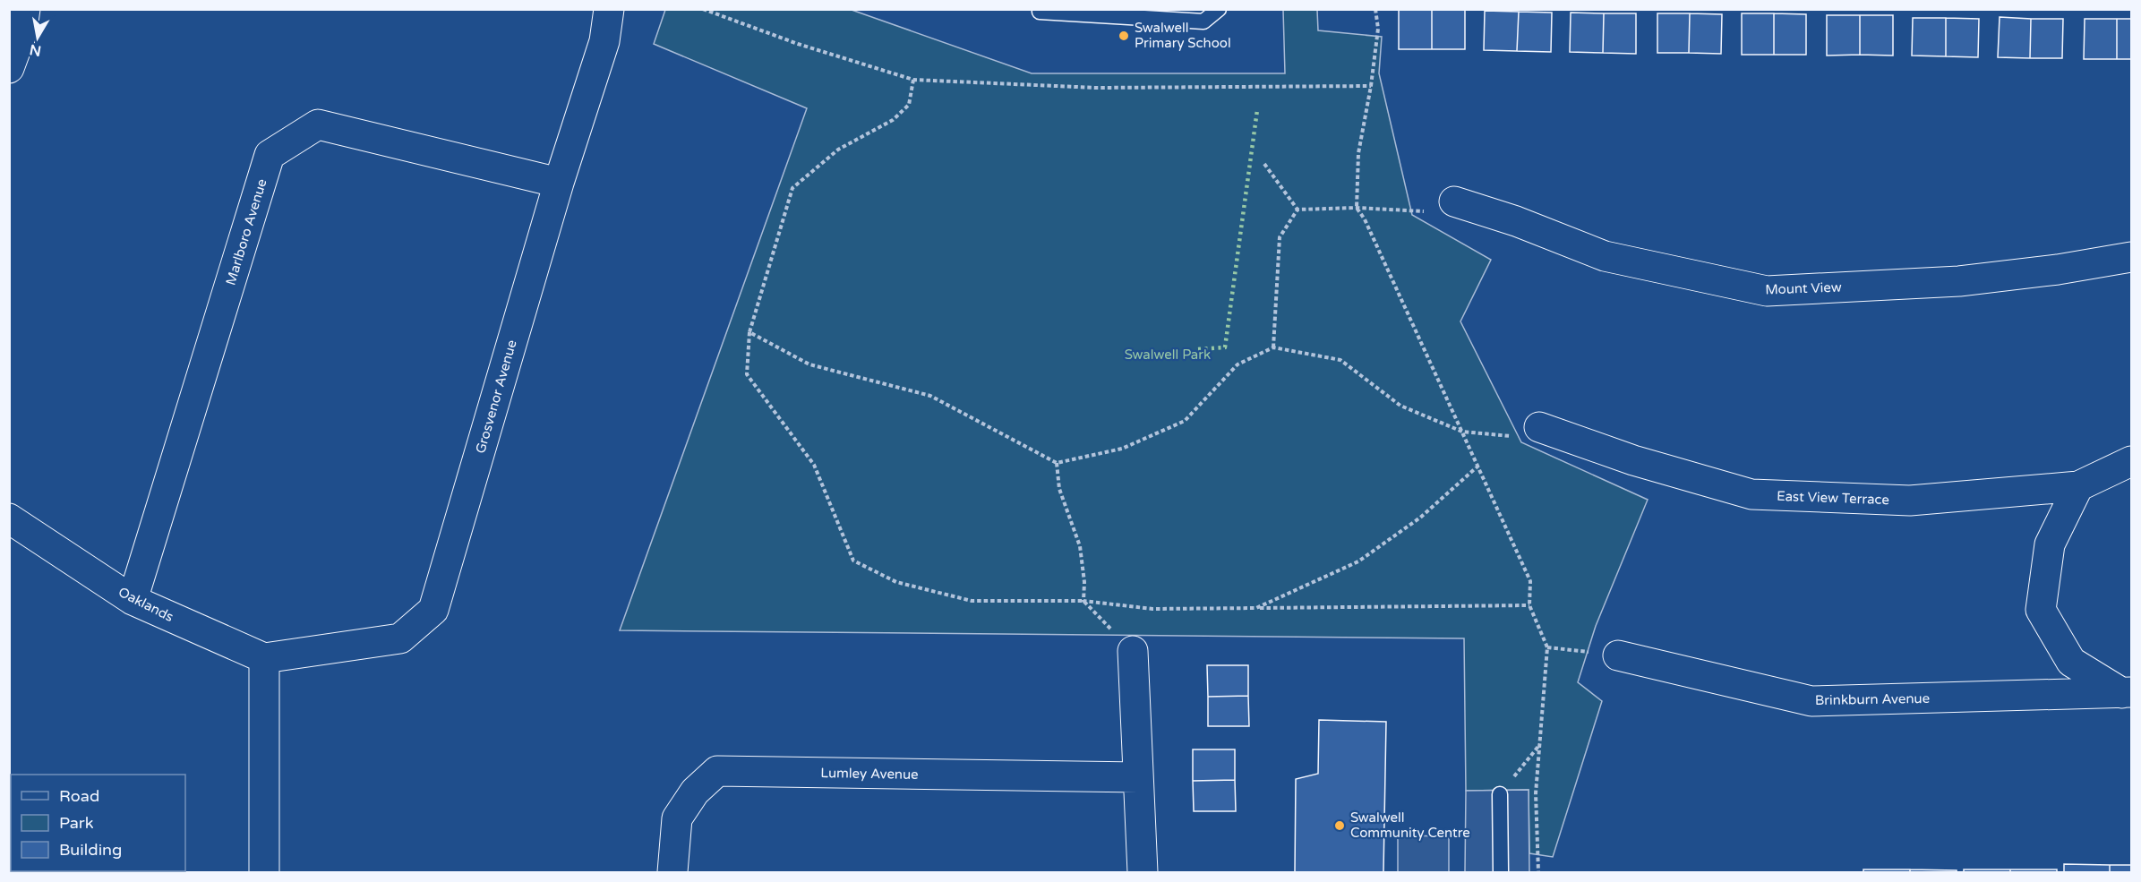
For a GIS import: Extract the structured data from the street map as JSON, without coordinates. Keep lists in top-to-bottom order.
{
  "streets": {
    "street": [
      "Marlboro Avenue",
      "Mount View",
      "Grosvenor Avenue",
      "East View Terrace",
      "Oaklands",
      "Brinkburn Avenue",
      "Lumley Avenue"
    ]
  },
  "crossings": [
    ["Marlboro Avenue", "Grosvenor Avenue"],
    ["Marlboro Avenue", "Oaklands"],
    ["Grosvenor Avenue", "Oaklands"]
  ],
  "parks": ["Swalwell Park"],
  "places": ["Swalwell Primary School", "Swalwell Community Centre"],
  "legend": ["Road", "Park", "Building"],
  "north": "bottom"
}
